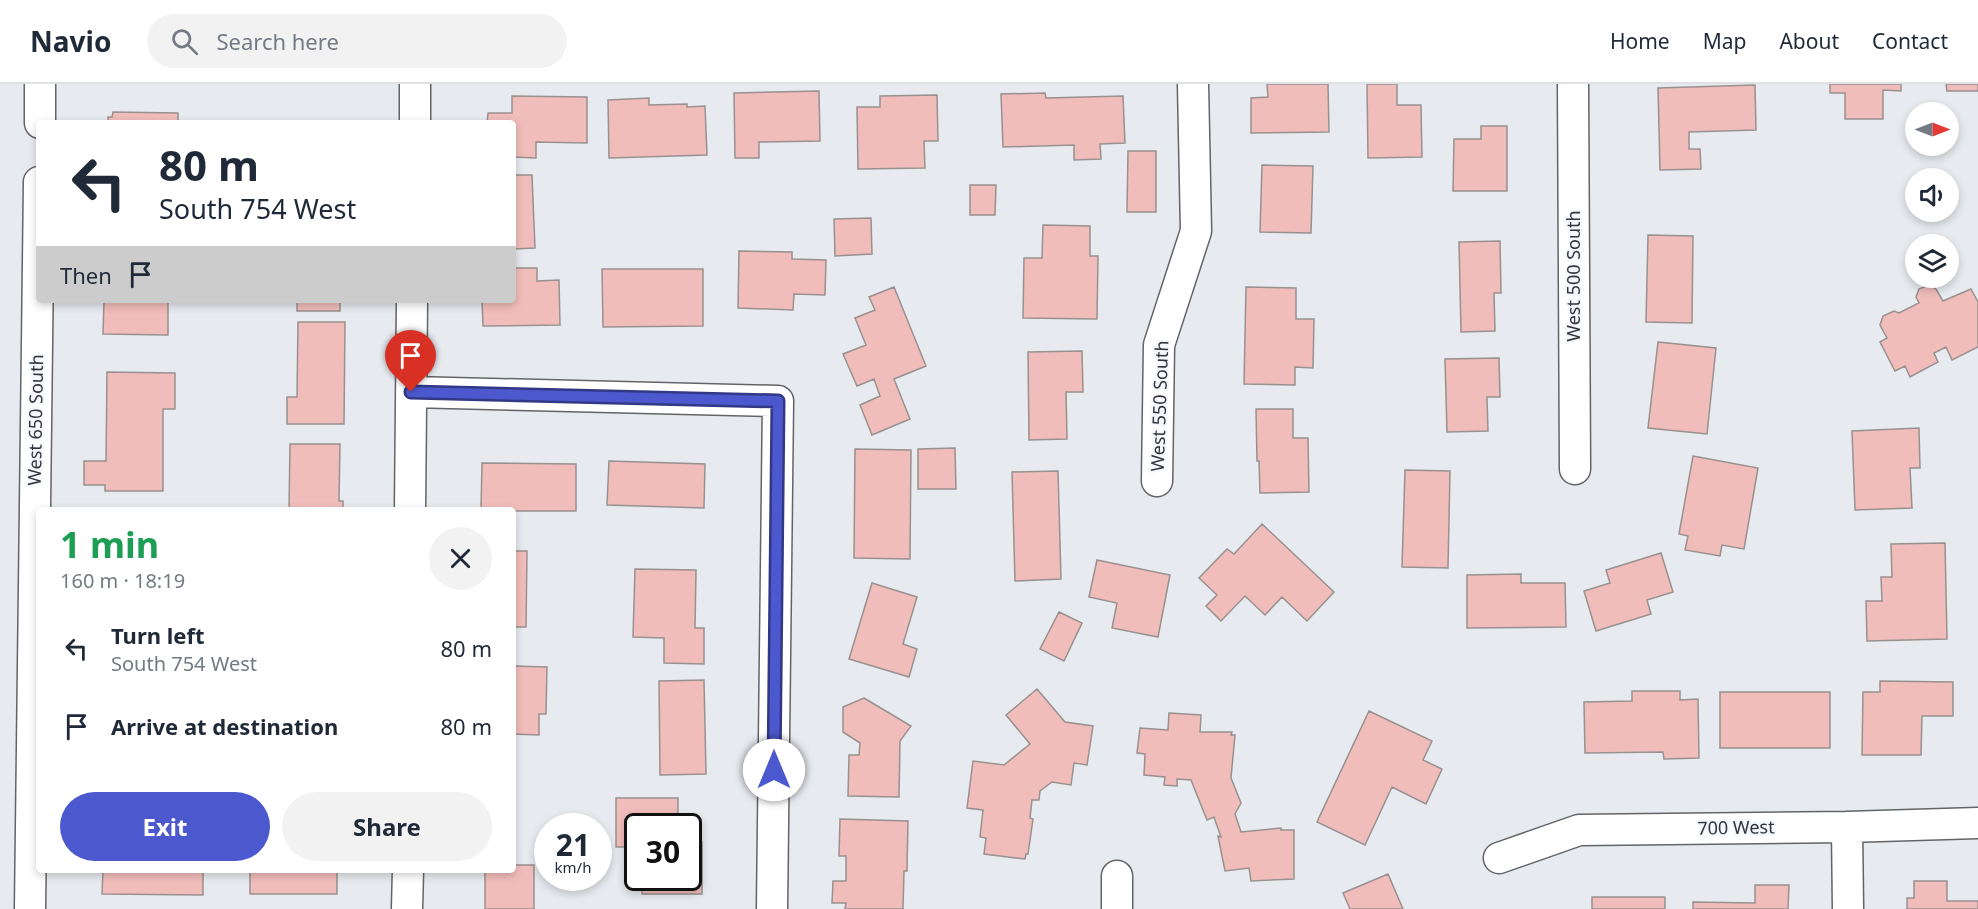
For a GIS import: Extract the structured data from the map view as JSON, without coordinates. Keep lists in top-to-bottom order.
{
  "streets": {
    "street": [
      "West 500 South",
      "West 550 South",
      "West 650 South",
      "700 West"
    ]
  },
  "north": "right",
  "page": {
    "header": "Navio",
    "search": "Search here",
    "nav": [
      "Home",
      "Map",
      "About",
      "Contact"
    ],
    "turn": ["80 m", "South 754 West"],
    "then": "Then",
    "heading": ["1 min", "160 m · 18:19"],
    "list": [
      {
        "name": "Turn left",
        "note": "South 754 West",
        "value": "80 m"
      },
      {
        "name": "Arrive at destination",
        "value": "80 m"
      }
    ],
    "buttons": ["Exit", "Share"],
    "speed": "21 km/h",
    "limit": "30"
  }
}
